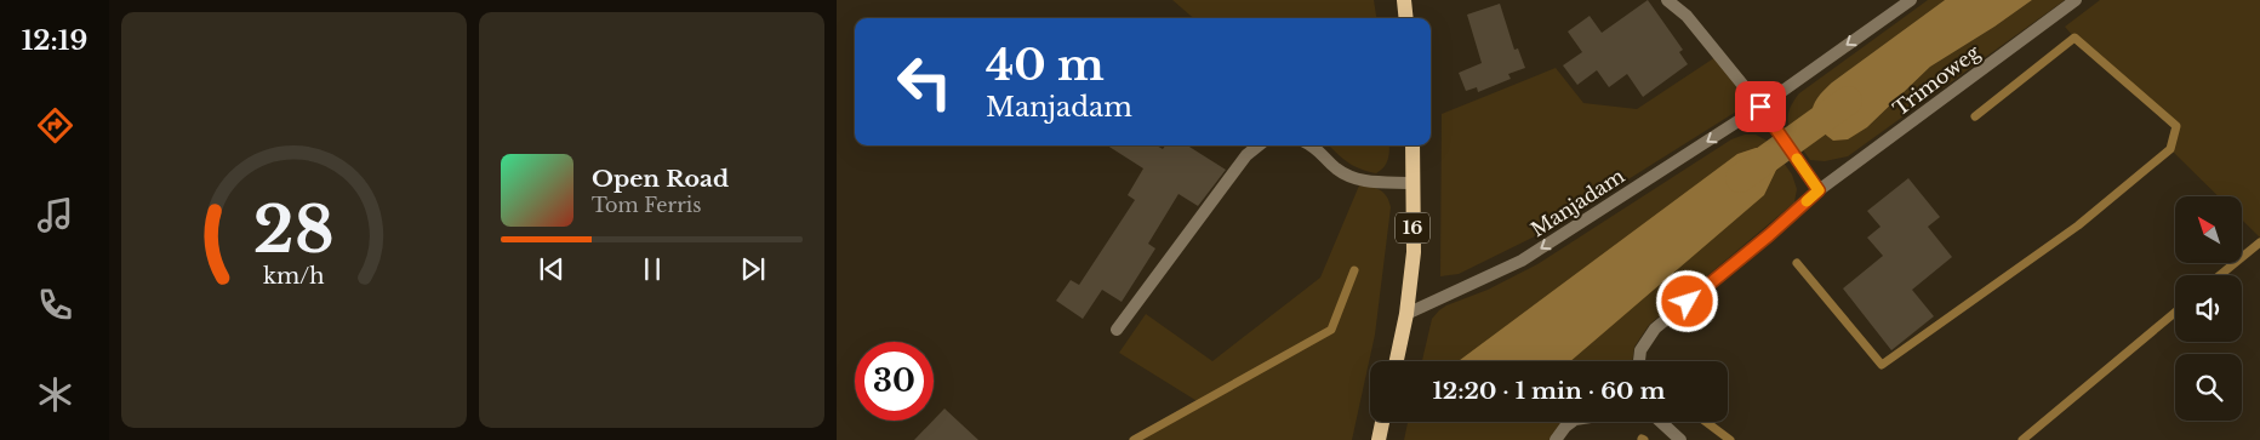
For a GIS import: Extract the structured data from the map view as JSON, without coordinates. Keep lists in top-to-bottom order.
{
  "streets": {
    "main road": ["16"],
    "street": ["Trimoweg", "Manjadam"]
  },
  "crossings": [
    ["Manjadam", "16"]
  ],
  "one_way": ["Manjadam"],
  "north": "top left",
  "page": {
    "tabs": "12:19",
    "turn": ["40 m", "Manjadam"],
    "song": ["Open Road", "Tom Ferris"],
    "limit": "30",
    "trip": "12:20 · 1 min · 60 m",
    "gauge": ["28", "km/h"]
  }
}
